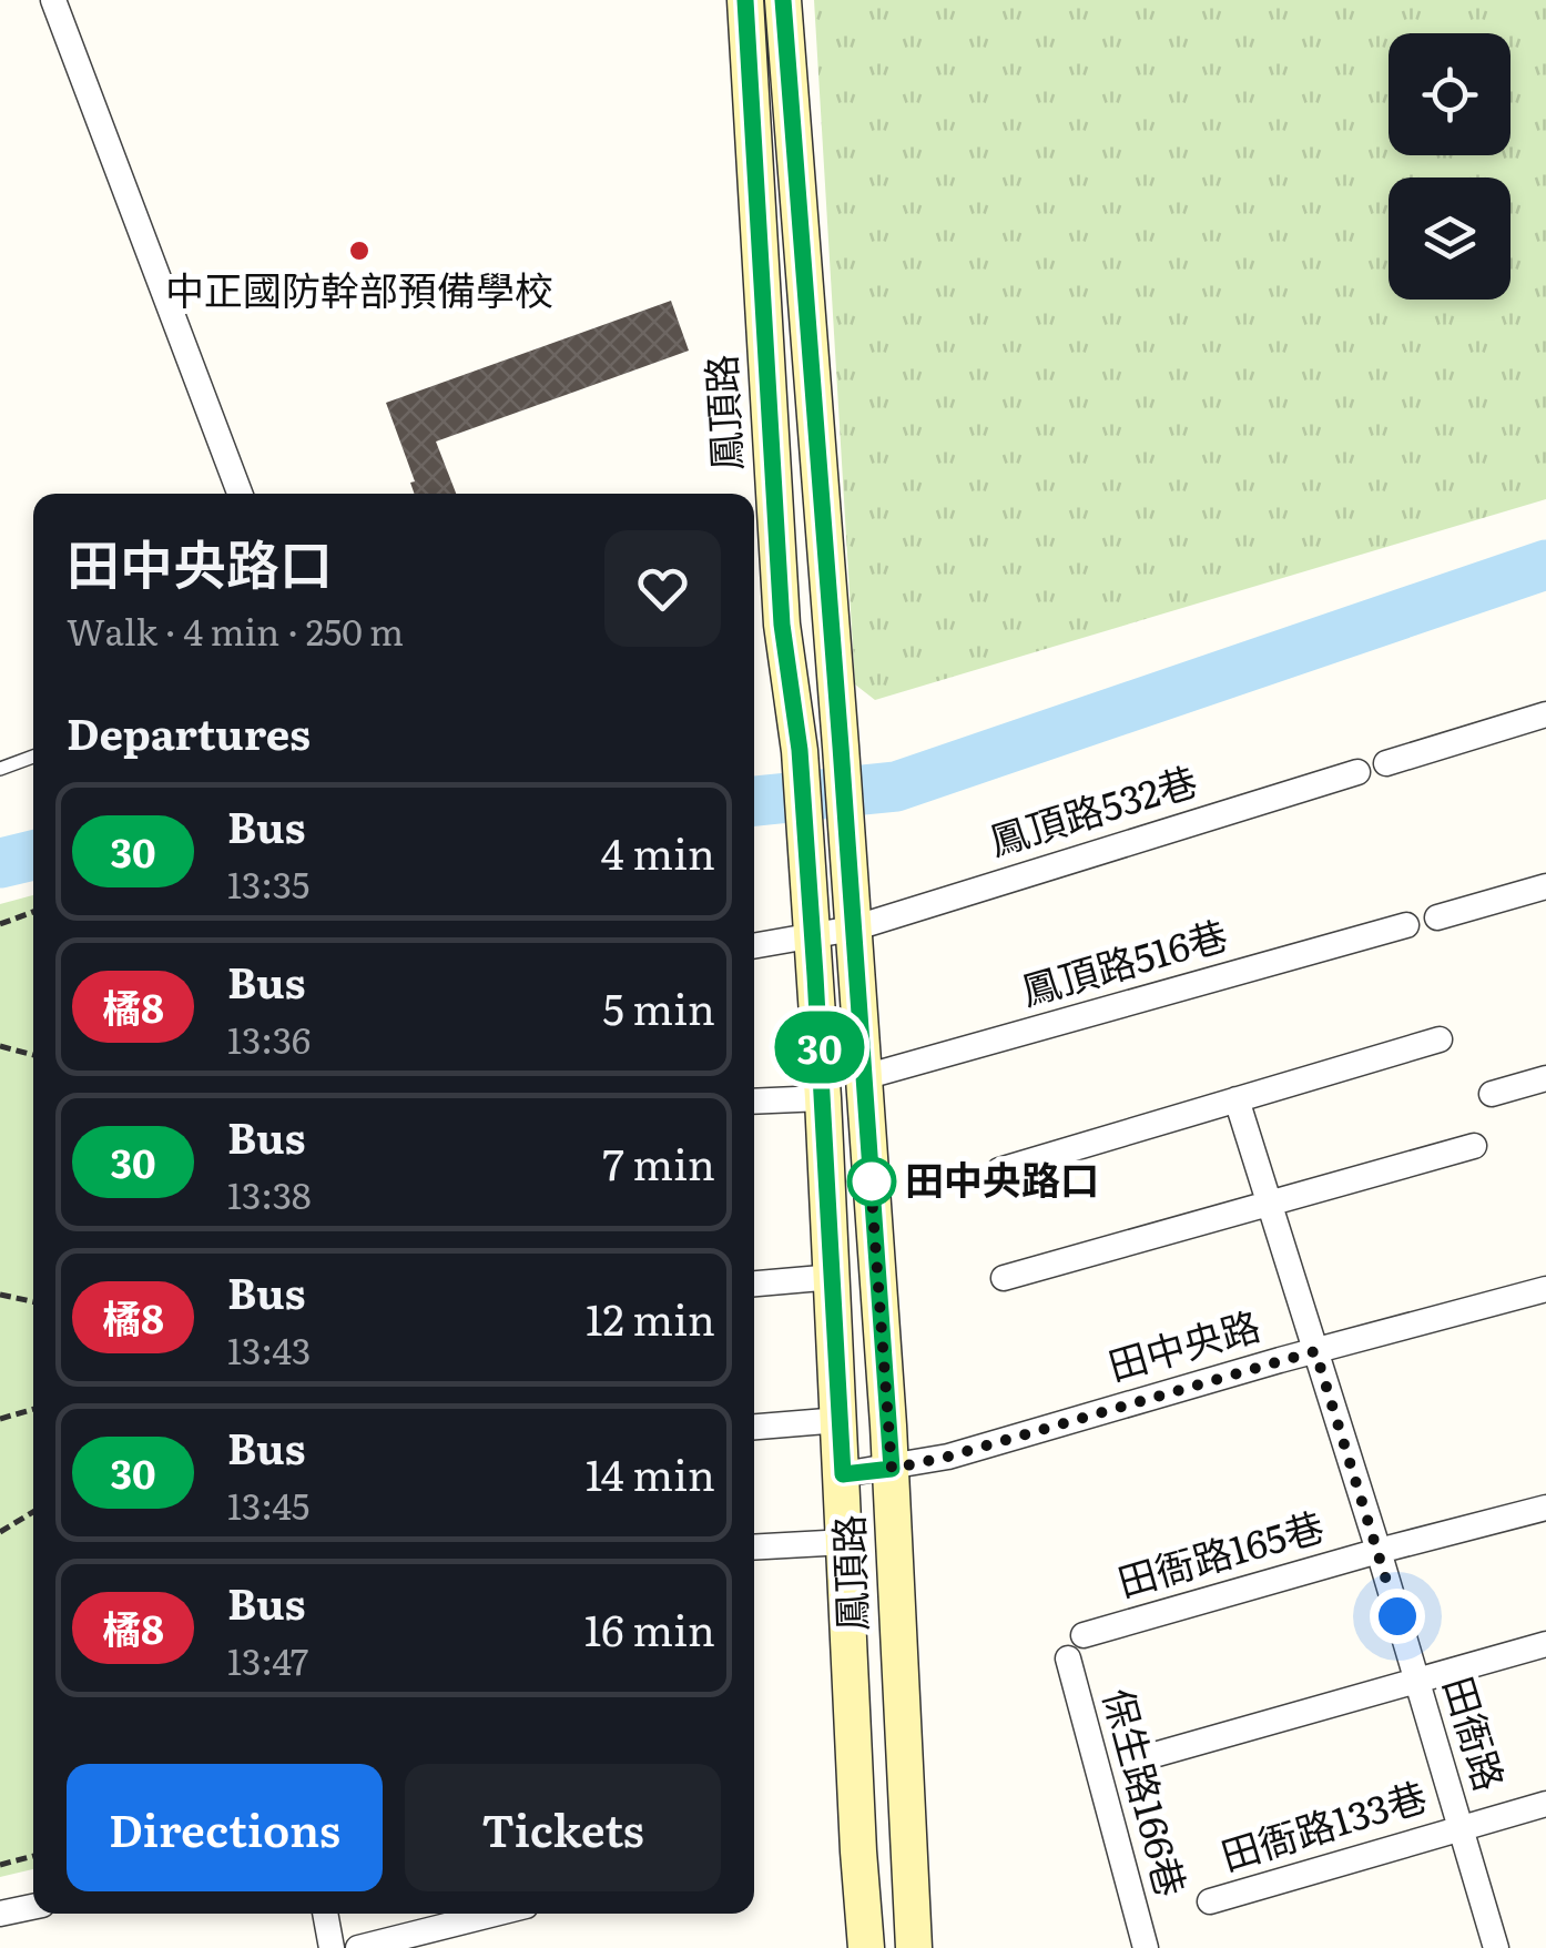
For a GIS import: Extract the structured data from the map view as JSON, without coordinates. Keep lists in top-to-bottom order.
{
  "streets": {
    "main road": ["鳳頂路"],
    "street": [
      "鳳頂路532巷",
      "鳳頂路516巷",
      "田中央路",
      "田衙路165巷",
      "田衙路",
      "保生路166巷",
      "田衙路133巷"
    ]
  },
  "crossings": [
    ["鳳頂路", "鳳頂路532巷"],
    ["鳳頂路", "鳳頂路516巷"],
    ["鳳頂路", "田中央路"],
    ["田中央路", "田衙路"],
    ["田衙路165巷", "田衙路"],
    ["田衙路", "田衙路133巷"]
  ],
  "places": ["中正國防幹部預備學校", "田中央路口"],
  "lines": ["bus line 30"],
  "page": {
    "on_map": "30",
    "heading": [
      ["田中央路口", "Walk · 4 min · 250 m"],
      "Departures"
    ],
    "list": [
      {
        "mark": "30",
        "name": "Bus",
        "note": "13:35",
        "value": "4 min"
      },
      {
        "mark": "橘8",
        "name": "Bus",
        "note": "13:36",
        "value": "5 min"
      },
      {
        "mark": "30",
        "name": "Bus",
        "note": "13:38",
        "value": "7 min"
      },
      {
        "mark": "橘8",
        "name": "Bus",
        "note": "13:43",
        "value": "12 min"
      },
      {
        "mark": "30",
        "name": "Bus",
        "note": "13:45",
        "value": "14 min"
      },
      {
        "mark": "橘8",
        "name": "Bus",
        "note": "13:47",
        "value": "16 min"
      }
    ],
    "buttons": ["Directions", "Tickets"]
  }
}
